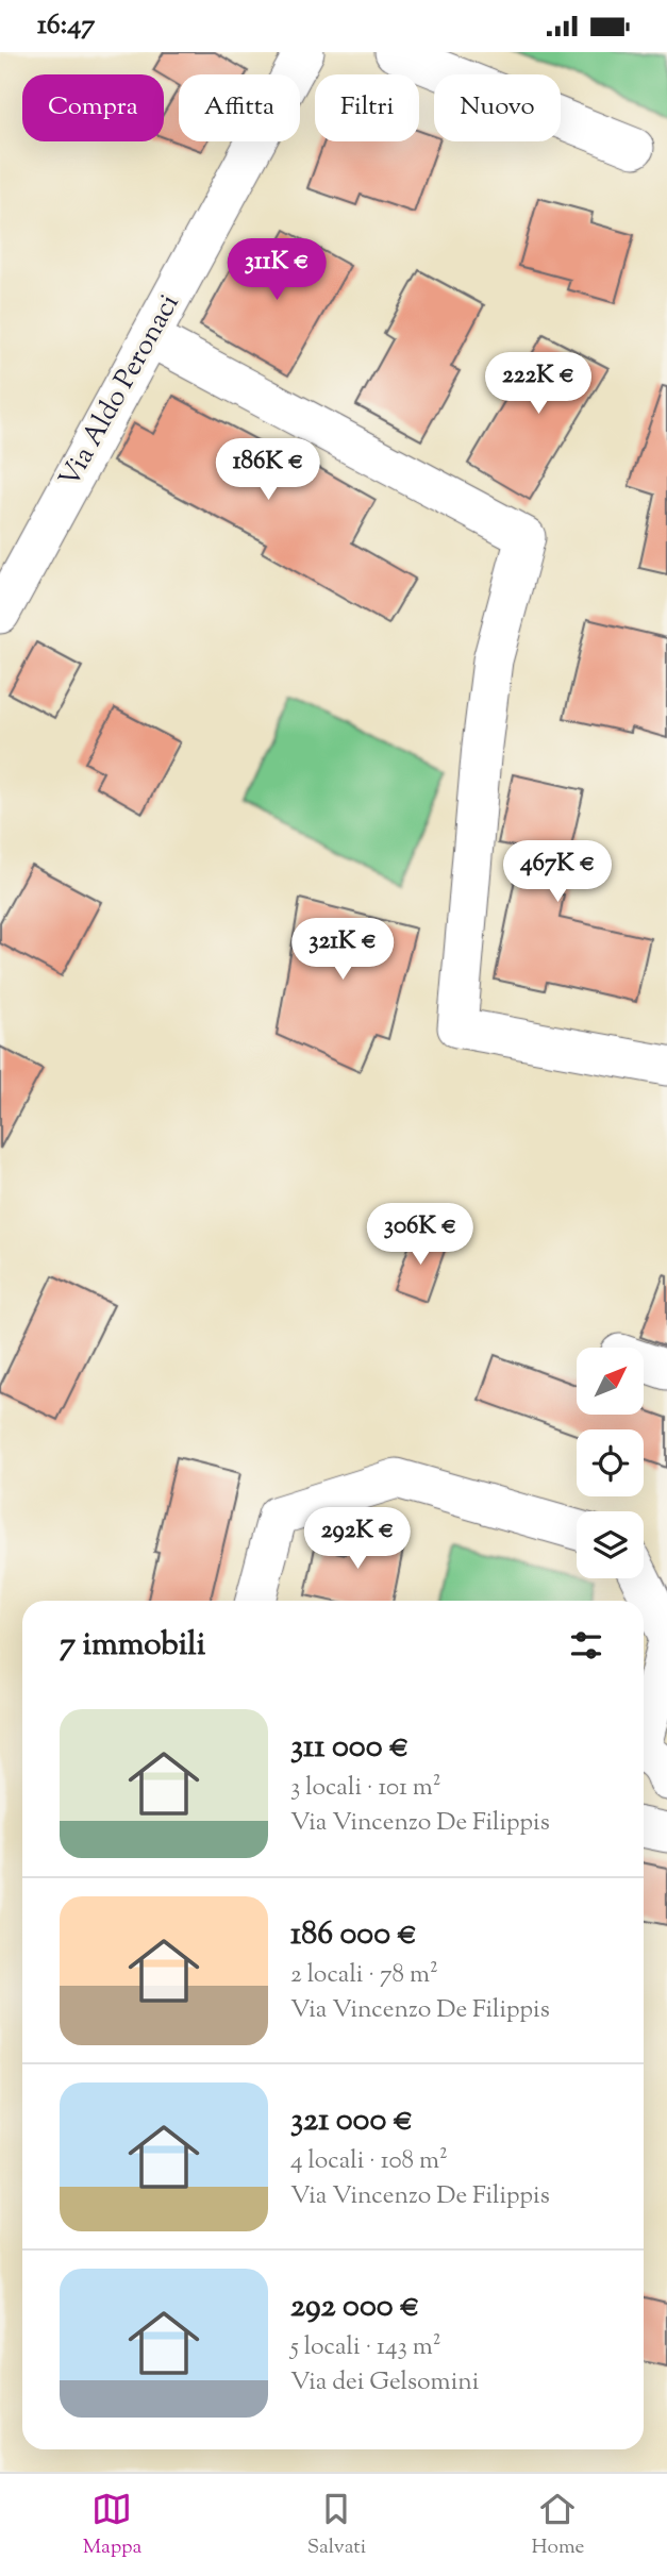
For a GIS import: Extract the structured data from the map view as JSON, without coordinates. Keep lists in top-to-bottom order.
{
  "streets": {
    "street": ["Via Aldo Peronaci"]
  },
  "north": "top right",
  "page": {
    "status": "16:47",
    "chip": [
      "Compra",
      "Affitta",
      "Filtri",
      "Nuovo"
    ],
    "price": [
      "311K €",
      "222K €",
      "186K €",
      "467K €",
      "321K €",
      "306K €",
      "292K €"
    ],
    "heading": "7 immobili",
    "list": [
      {
        "name": "311 000 €",
        "note": "3 locali · 101 m² · Via Vincenzo De Filippis"
      },
      {
        "name": "186 000 €",
        "note": "2 locali · 78 m² · Via Vincenzo De Filippis"
      },
      {
        "name": "321 000 €",
        "note": "4 locali · 108 m² · Via Vincenzo De Filippis"
      },
      {
        "name": "292 000 €",
        "note": "5 locali · 143 m² · Via dei Gelsomini"
      }
    ],
    "tabs": ["Mappa", "Salvati", "Home"]
  }
}
